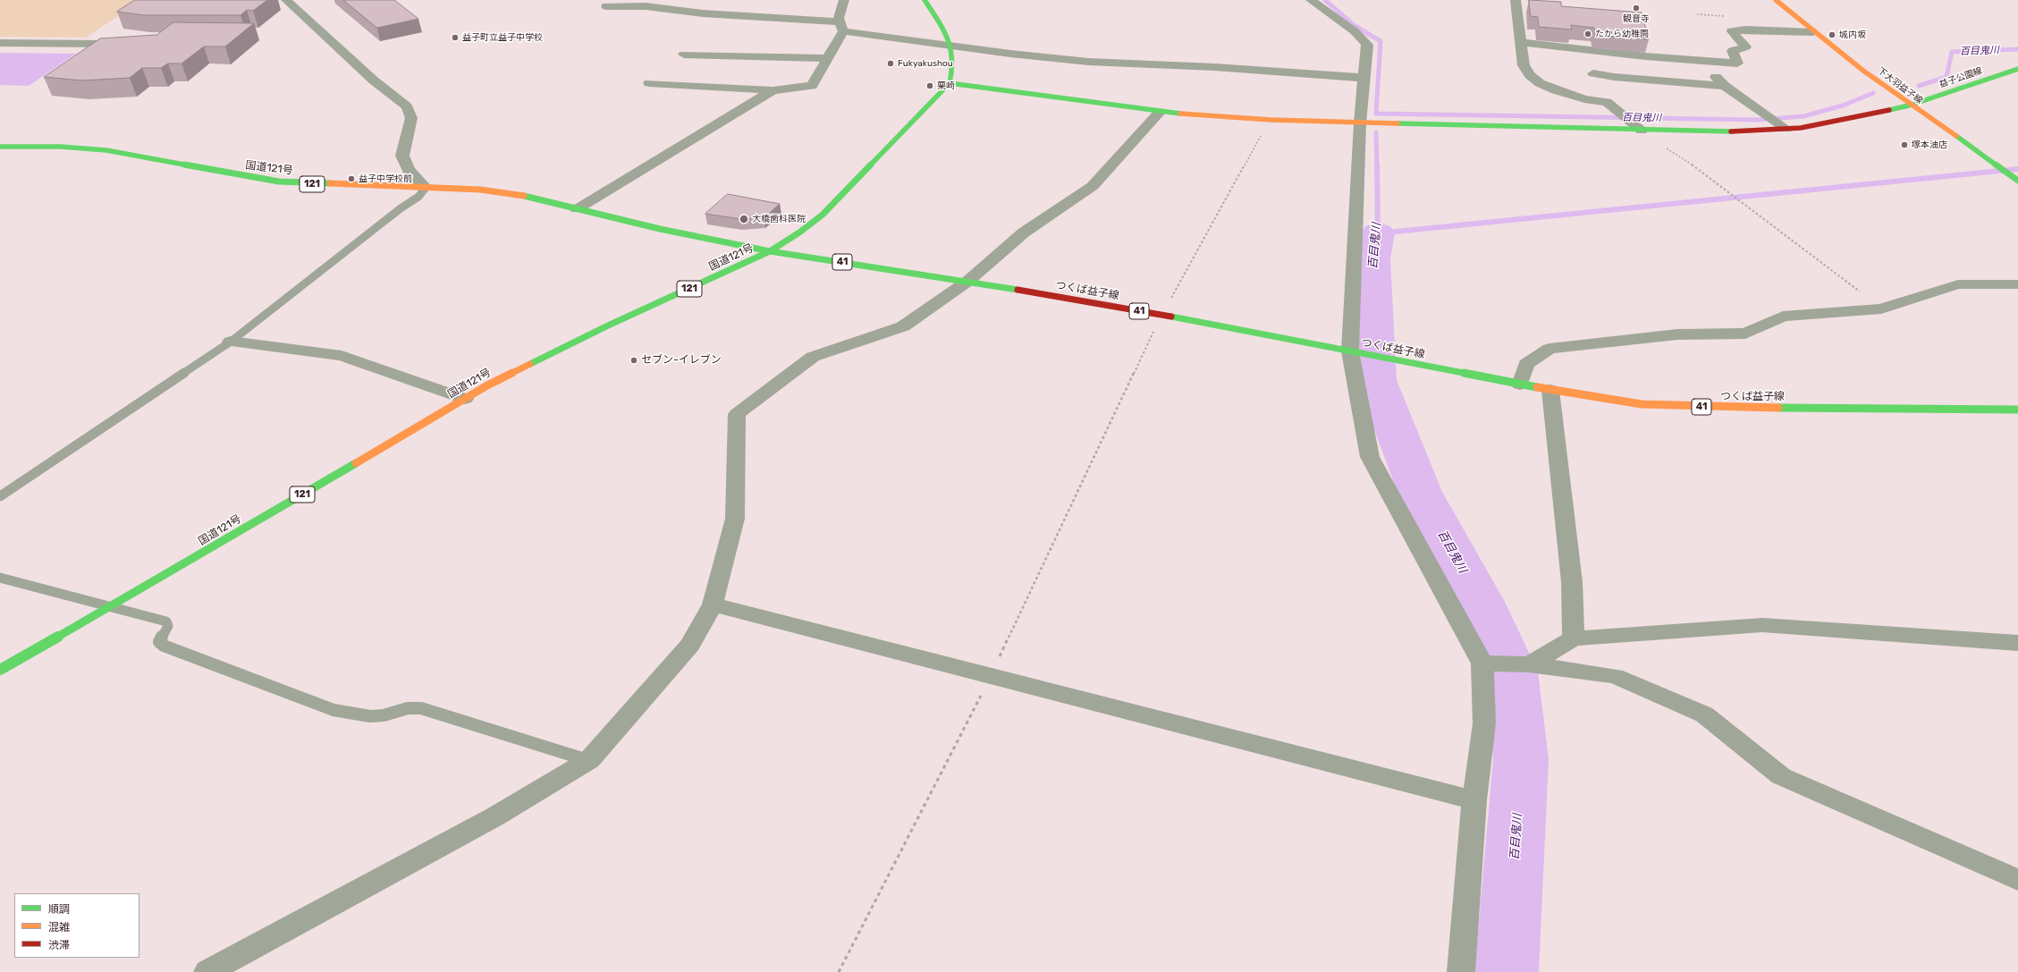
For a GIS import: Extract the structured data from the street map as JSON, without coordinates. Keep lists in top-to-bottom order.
{
  "streets": {
    "main road": [
      "益子公園線",
      "下大羽益子線",
      "国道121号",
      "121",
      "41",
      "つくば益子線"
    ]
  },
  "crossings": [
    ["益子公園線", "下大羽益子線"],
    ["国道121号", "つくば益子線"]
  ],
  "water": ["百目鬼川"],
  "places": [
    "観音寺",
    "たから幼稚園",
    "城内坂",
    "益子町立益子中学校",
    "Fukyakushou",
    "栗崎",
    "塚本油店",
    "益子中学校前",
    "大橋歯科医院",
    "セブン-イレブン"
  ],
  "legend": ["順調", "混雑", "渋滞"]
}
